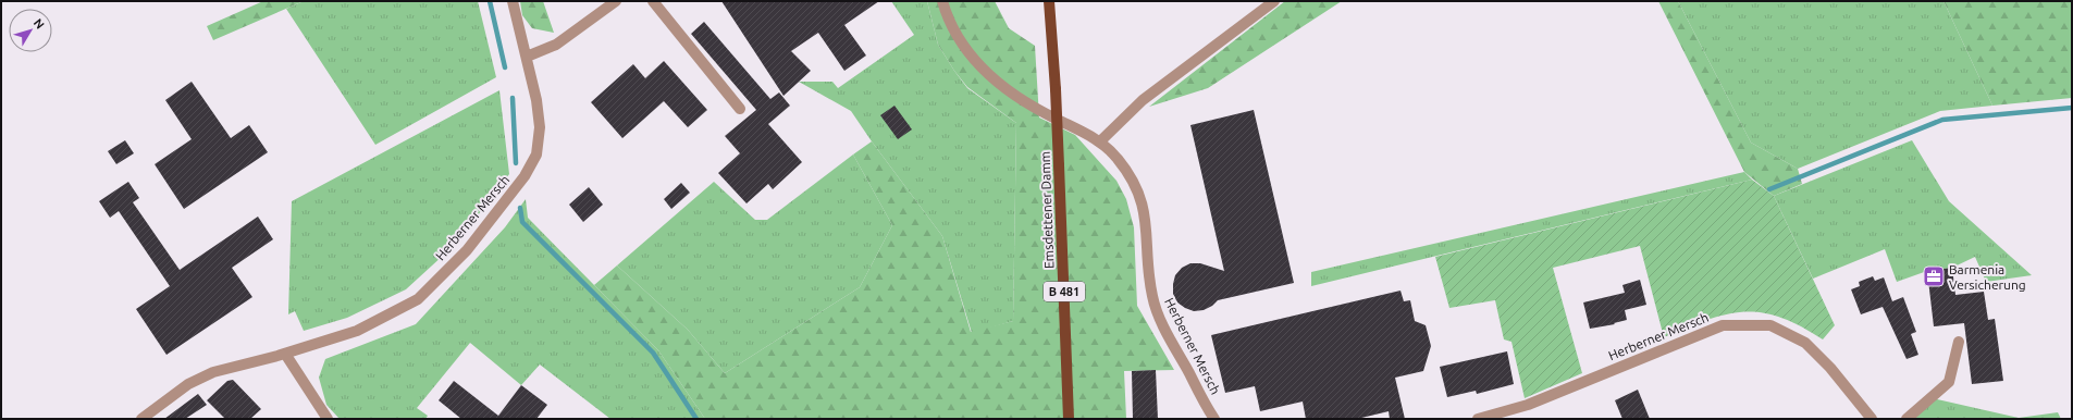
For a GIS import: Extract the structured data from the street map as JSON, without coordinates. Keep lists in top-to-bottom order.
{
  "streets": {
    "main road": ["Emsdettener Damm", "B 481"],
    "street": ["Herberner Mersch"]
  },
  "places": {
    "office": ["Barmenia Versicherung"]
  },
  "north": "top right"
}
